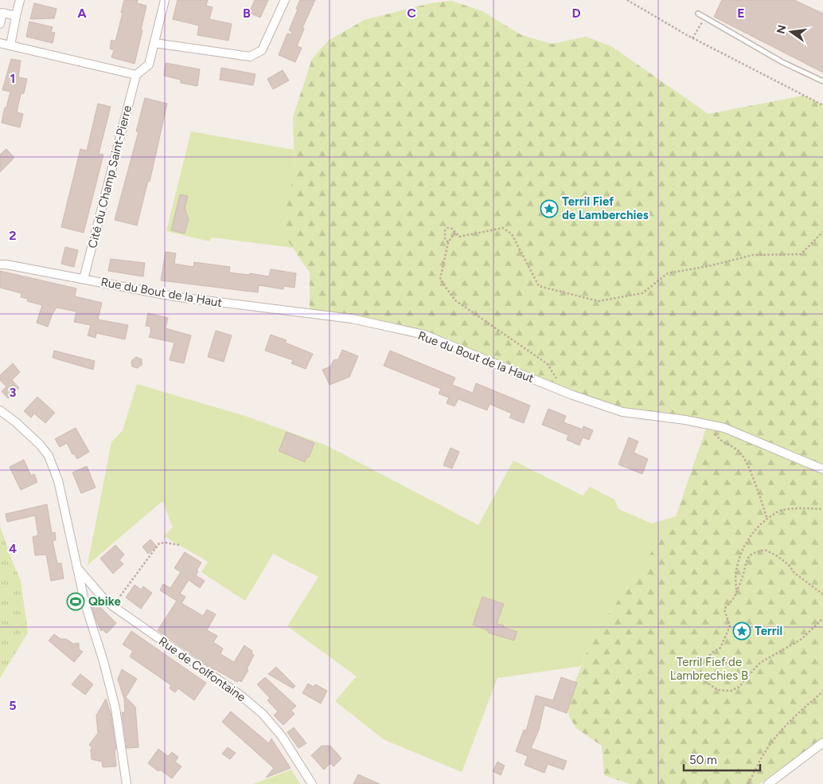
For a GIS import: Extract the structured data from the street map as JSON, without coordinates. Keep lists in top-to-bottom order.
{
  "streets": {
    "street": ["Cité du Champ Saint-Pierre", "Rue du Bout de la Haut", "Rue de Colfontaine"]
  },
  "crossings": [
    ["Cité du Champ Saint-Pierre", "Rue du Bout de la Haut"]
  ],
  "parks": ["Terril Fief de Lambrechies B"],
  "places": {
    "place": ["Terril Fief de Lamberchies", "Terril"],
    "sports": ["Qbike"]
  },
  "scale_bar": "50 m",
  "north": "left",
  "grid": {
    "columns": [
      "A",
      "B",
      "C",
      "D",
      "E"
    ],
    "rows": [
      "1",
      "2",
      "3",
      "4",
      "5"
    ]
  }
}
